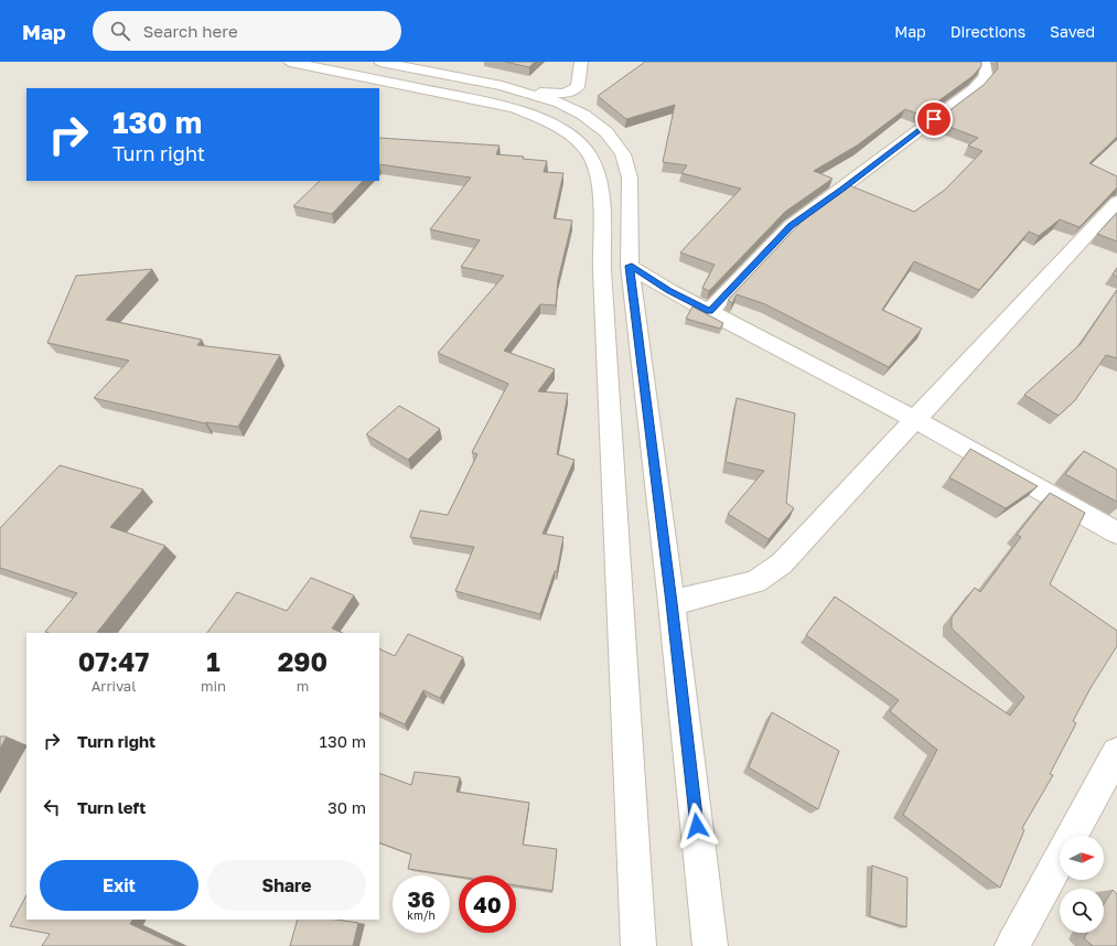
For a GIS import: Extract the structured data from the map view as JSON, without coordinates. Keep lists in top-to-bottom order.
{
  "north": "right",
  "page": {
    "header": "Map",
    "search": "Search here",
    "nav": ["Map", "Directions", "Saved"],
    "turn": ["130 m", "Turn right"],
    "eta": [
      "07:47",
      "Arrival",
      "1",
      "min",
      "290",
      "m"
    ],
    "list": [
      {
        "name": "Turn right",
        "value": "130 m"
      },
      {
        "name": "Turn left",
        "value": "30 m"
      }
    ],
    "buttons": ["Exit", "Share"],
    "speed": "36 km/h",
    "limit": "40"
  }
}
